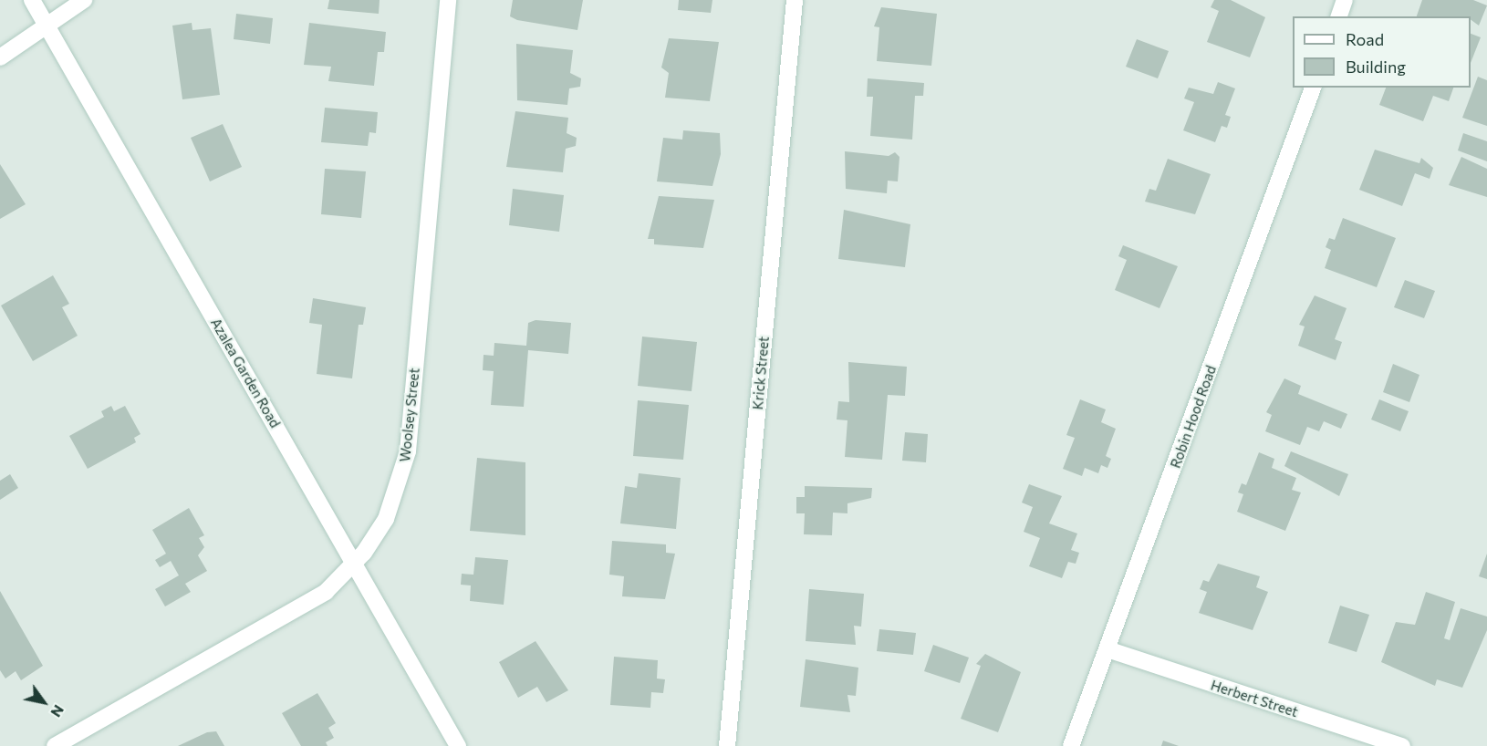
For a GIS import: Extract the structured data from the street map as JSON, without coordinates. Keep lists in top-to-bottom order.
{
  "streets": {
    "street": [
      "Azalea Garden Road",
      "Krick Street",
      "Woolsey Street",
      "Robin Hood Road",
      "Herbert Street"
    ]
  },
  "crossings": [
    ["Azalea Garden Road", "Woolsey Street"],
    ["Robin Hood Road", "Herbert Street"]
  ],
  "legend": ["Road", "Building"],
  "north": "bottom right"
}
